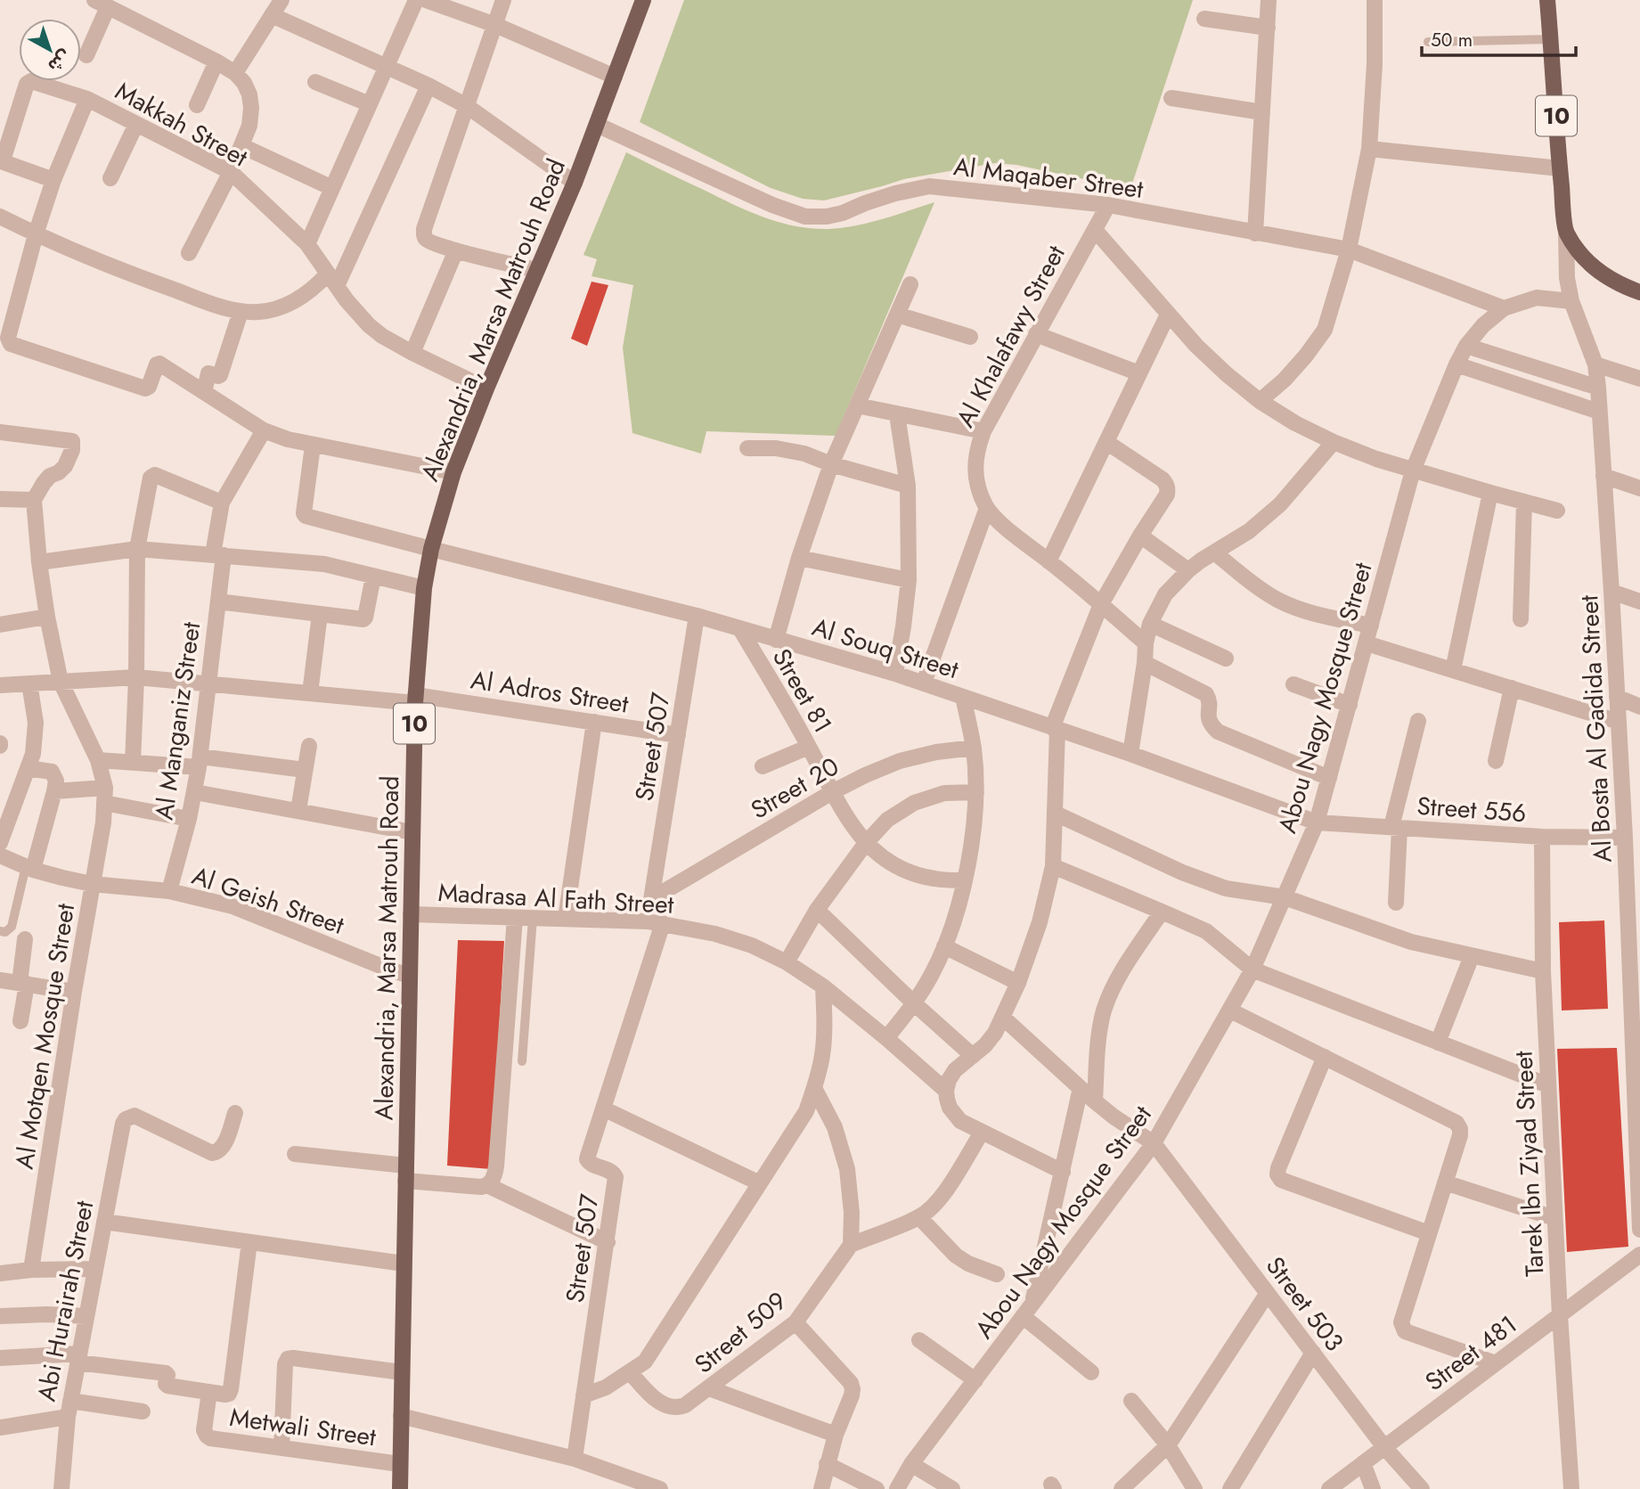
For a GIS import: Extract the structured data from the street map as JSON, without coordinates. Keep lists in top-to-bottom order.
{
  "streets": {
    "main road": ["10", "Alexandria, Marsa Matrouh Road"],
    "street": [
      "Makkah Street",
      "Al Maqaber Street",
      "Al Khalafawy Street",
      "Al Souq Street",
      "Street 81",
      "Al Adros Street",
      "Abou Nagy Mosque Street",
      "Al Manganiz Street",
      "Al Bosta Al Gadida Street",
      "Street 507",
      "Street 20",
      "Street 556",
      "Madrasa Al Fath Street",
      "Al Geish Street",
      "Al Motqen Mosque Street",
      "Tarek Ibn Ziyad Street",
      "Abi Hurairah Street",
      "Street 503",
      "Street 509",
      "Street 481",
      "Metwali Street"
    ]
  },
  "crossings": [
    ["10", "Al Bosta Al Gadida Street"],
    ["Makkah Street", "Alexandria, Marsa Matrouh Road"],
    ["Al Maqaber Street", "Alexandria, Marsa Matrouh Road"],
    ["Al Maqaber Street", "Al Khalafawy Street"],
    ["Al Maqaber Street", "Abou Nagy Mosque Street"],
    ["Alexandria, Marsa Matrouh Road", "Al Souq Street"],
    ["Alexandria, Marsa Matrouh Road", "Al Adros Street"],
    ["Alexandria, Marsa Matrouh Road", "Madrasa Al Fath Street"],
    ["Alexandria, Marsa Matrouh Road", "Al Geish Street"],
    ["Alexandria, Marsa Matrouh Road", "Metwali Street"],
    ["Al Souq Street", "Street 81"],
    ["Al Souq Street", "Abou Nagy Mosque Street"],
    ["Al Souq Street", "Street 507"],
    ["Al Souq Street", "Street 556"],
    ["Street 81", "Street 20"],
    ["Al Adros Street", "Al Manganiz Street"],
    ["Al Adros Street", "Street 507"],
    ["Al Adros Street", "Al Motqen Mosque Street"],
    ["Abou Nagy Mosque Street", "Al Bosta Al Gadida Street"],
    ["Abou Nagy Mosque Street", "Street 556"],
    ["Abou Nagy Mosque Street", "Street 503"],
    ["Al Manganiz Street", "Al Geish Street"],
    ["Al Bosta Al Gadida Street", "Street 556"],
    ["Street 507", "Street 20"],
    ["Street 507", "Madrasa Al Fath Street"],
    ["Street 556", "Tarek Ibn Ziyad Street"],
    ["Al Geish Street", "Al Motqen Mosque Street"],
    ["Tarek Ibn Ziyad Street", "Street 481"],
    ["Street 503", "Street 481"]
  ],
  "scale_bar": "50 m",
  "north": "bottom right"
}
